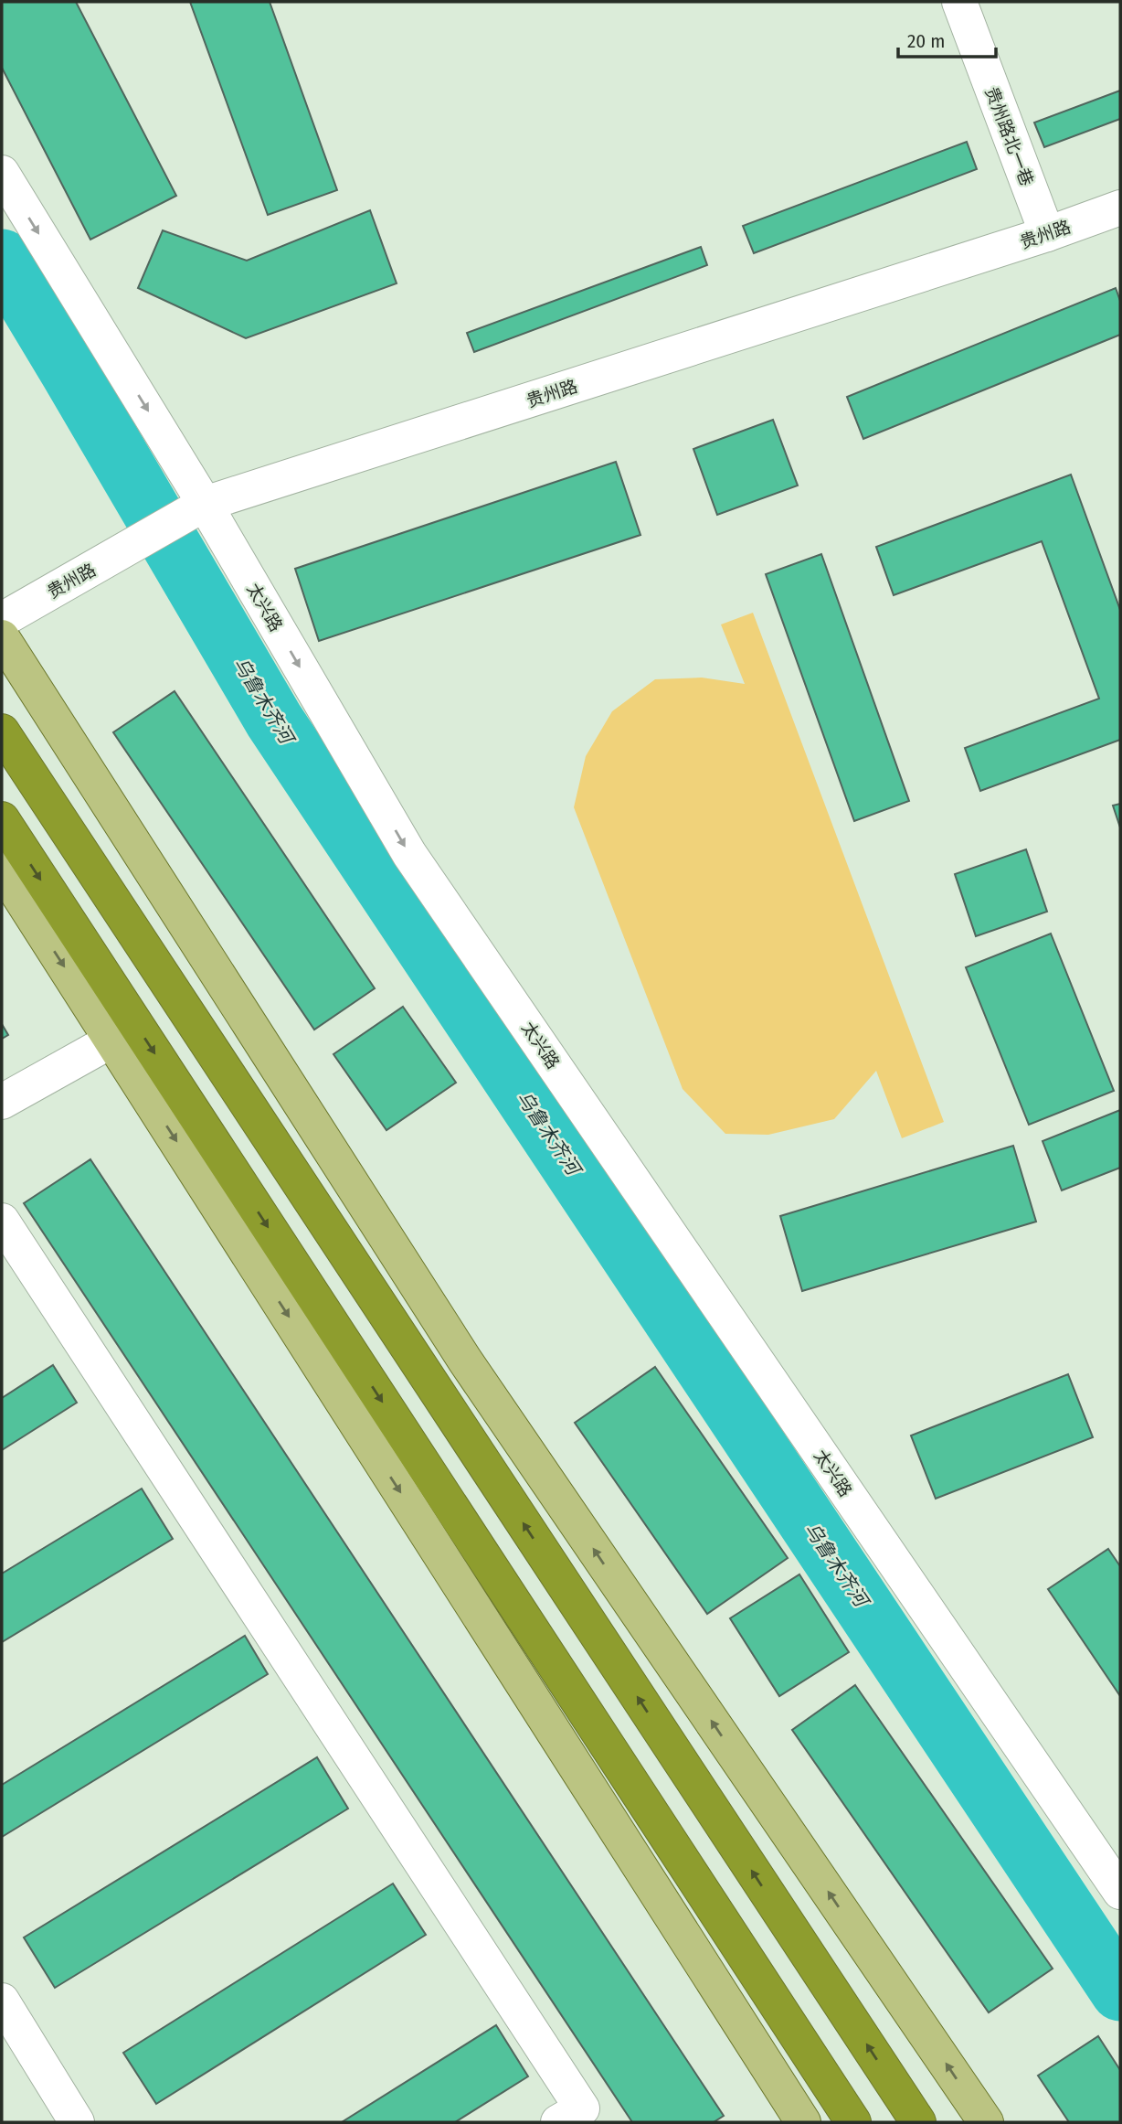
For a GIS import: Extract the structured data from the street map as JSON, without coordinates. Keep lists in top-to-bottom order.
{
  "streets": {
    "street": ["贵州路北一巷", "贵州路", "太兴路"]
  },
  "crossings": [
    ["贵州路北一巷", "贵州路"],
    ["贵州路", "太兴路"]
  ],
  "one_way": ["太兴路"],
  "water": ["乌鲁木齐河"],
  "scale_bar": "20 m"
}
